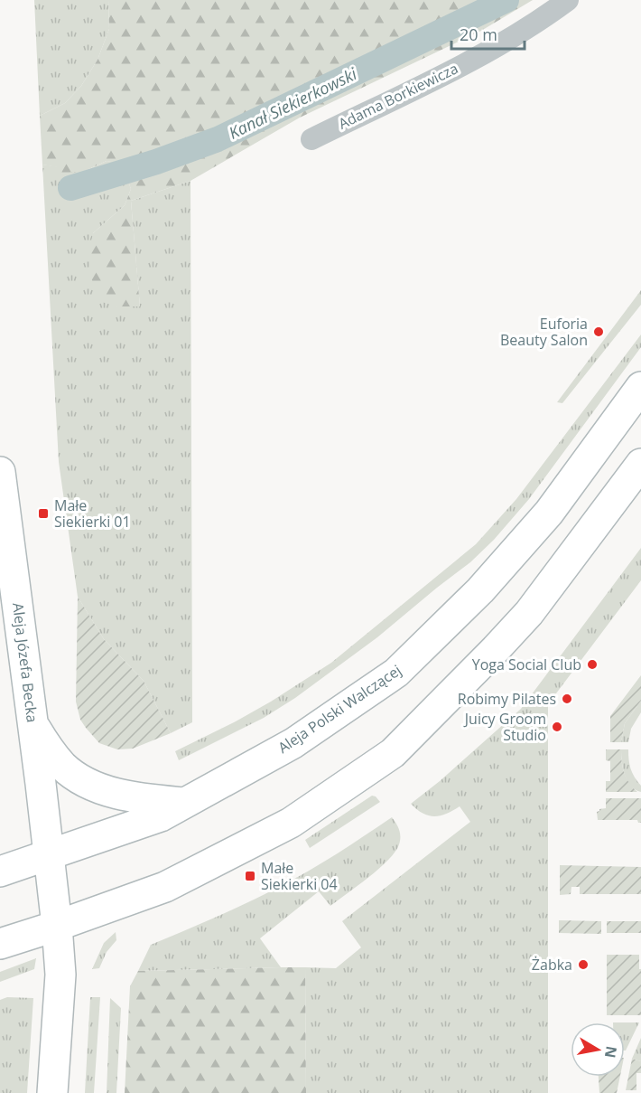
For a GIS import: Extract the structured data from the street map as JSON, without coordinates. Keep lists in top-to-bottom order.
{
  "streets": {
    "main road": ["Aleja Józefa Becka", "Aleja Polski Walczącej"],
    "street": ["Adama Borkiewicza"]
  },
  "crossings": [
    ["Aleja Józefa Becka", "Aleja Polski Walczącej"]
  ],
  "water": ["Kanał Siekierkowski"],
  "places": {
    "other": [
      "Euforia Beauty Salon",
      "Yoga Social Club",
      "Robimy Pilates",
      "Juicy Groom Studio",
      "Żabka"
    ],
    "transit": ["Małe Siekierki 01", "Małe Siekierki 04"]
  },
  "scale_bar": "20 m",
  "north": "right"
}
